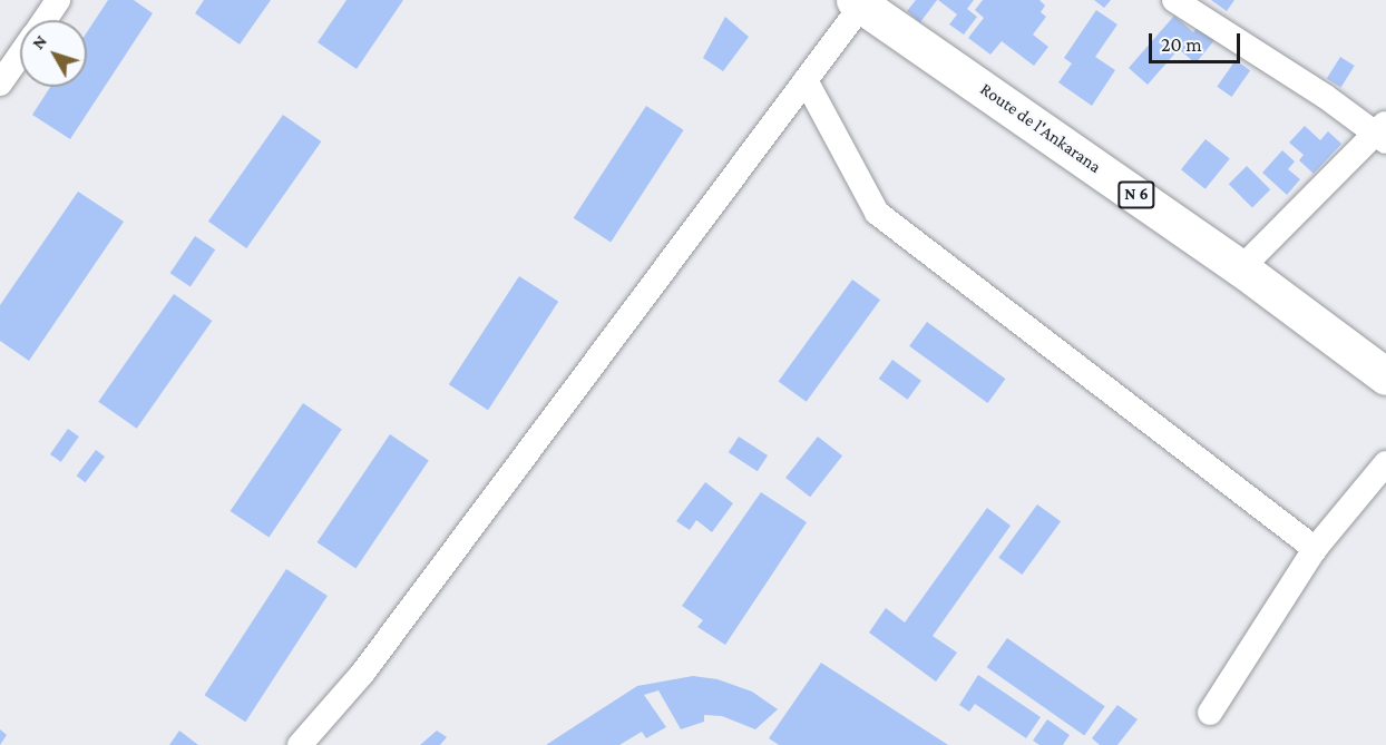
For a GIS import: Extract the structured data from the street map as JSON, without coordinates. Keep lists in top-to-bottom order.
{
  "streets": {
    "main road": ["Route de l'Ankarana", "N 6"]
  },
  "scale_bar": "20 m",
  "north": "top left"
}
